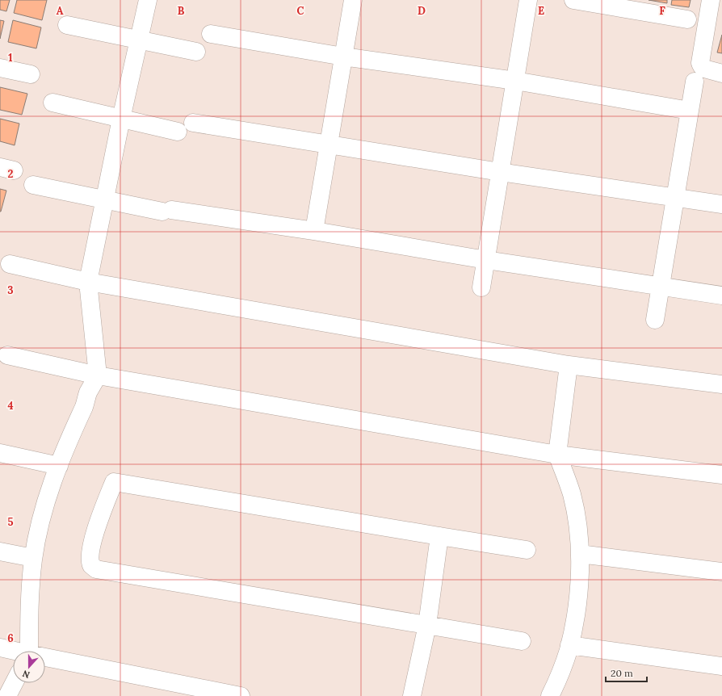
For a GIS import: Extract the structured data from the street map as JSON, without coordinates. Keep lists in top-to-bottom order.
{
  "scale_bar": "20 m",
  "north": "bottom",
  "grid": {
    "columns": [
      "A",
      "B",
      "C",
      "D",
      "E",
      "F"
    ],
    "rows": [
      "1",
      "2",
      "3",
      "4",
      "5",
      "6"
    ]
  }
}
